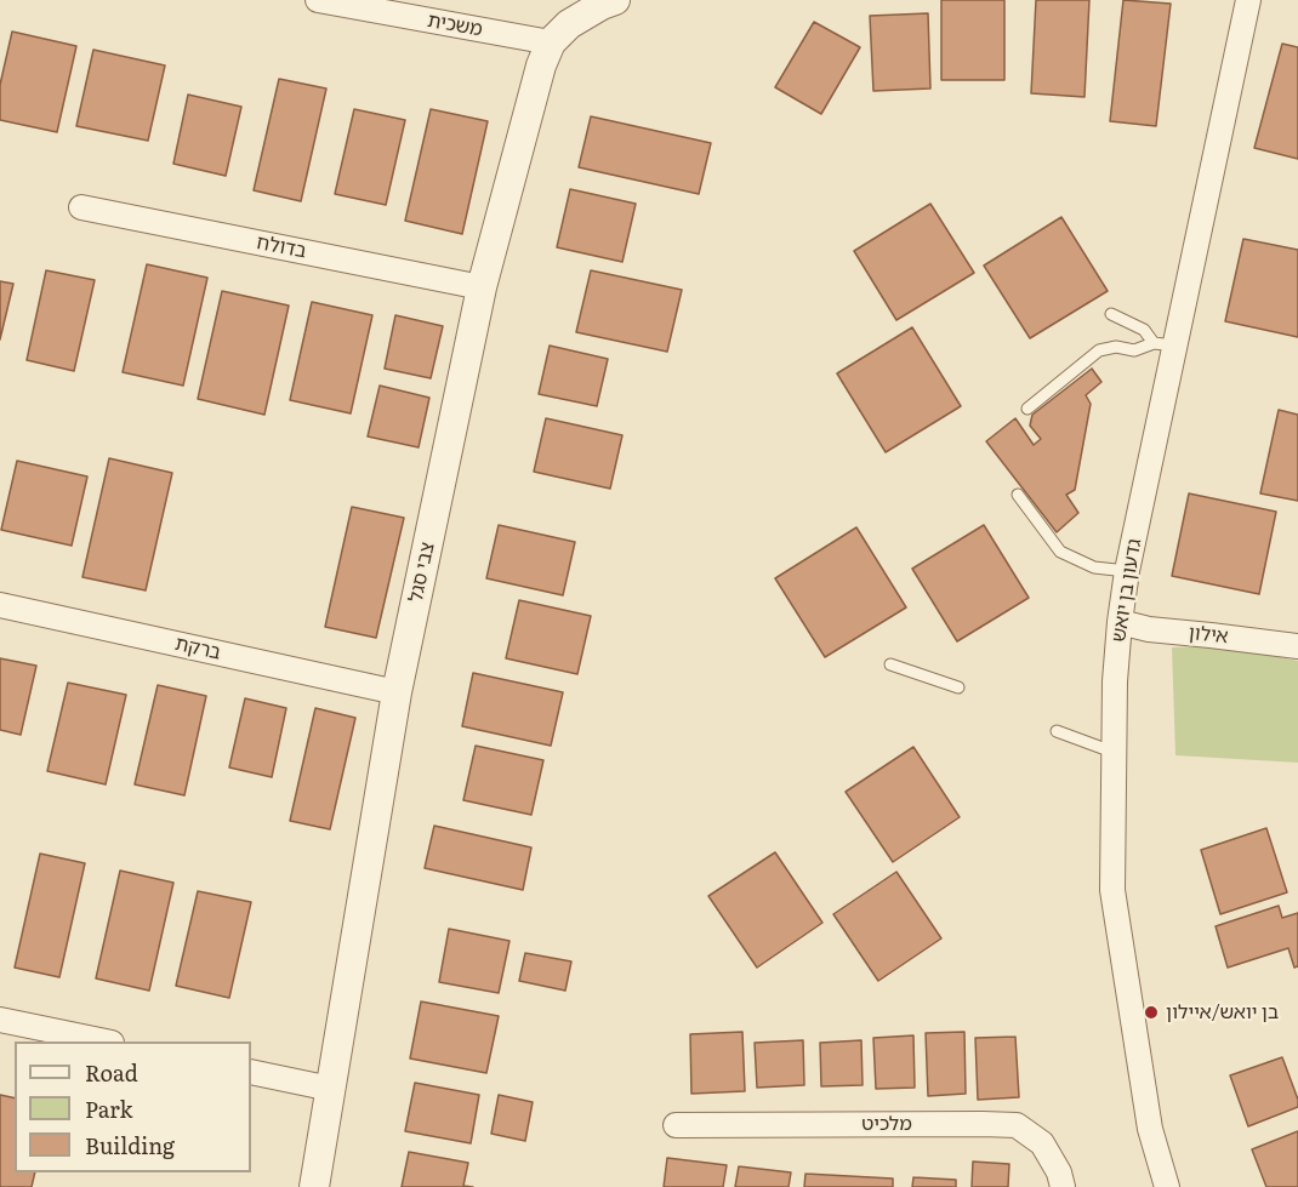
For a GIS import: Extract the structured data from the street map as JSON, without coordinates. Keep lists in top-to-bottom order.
{
  "streets": {
    "street": [
      "משכית",
      "בדולח",
      "צבי סגל",
      "גדעון בן יואש",
      "אילון",
      "ברקת",
      "מלכיט"
    ]
  },
  "crossings": [
    ["משכית", "צבי סגל"],
    ["בדולח", "צבי סגל"],
    ["צבי סגל", "ברקת"],
    ["גדעון בן יואש", "אילון"]
  ],
  "places": ["בן יואש/איילון"],
  "legend": ["Road", "Park", "Building"]
}
